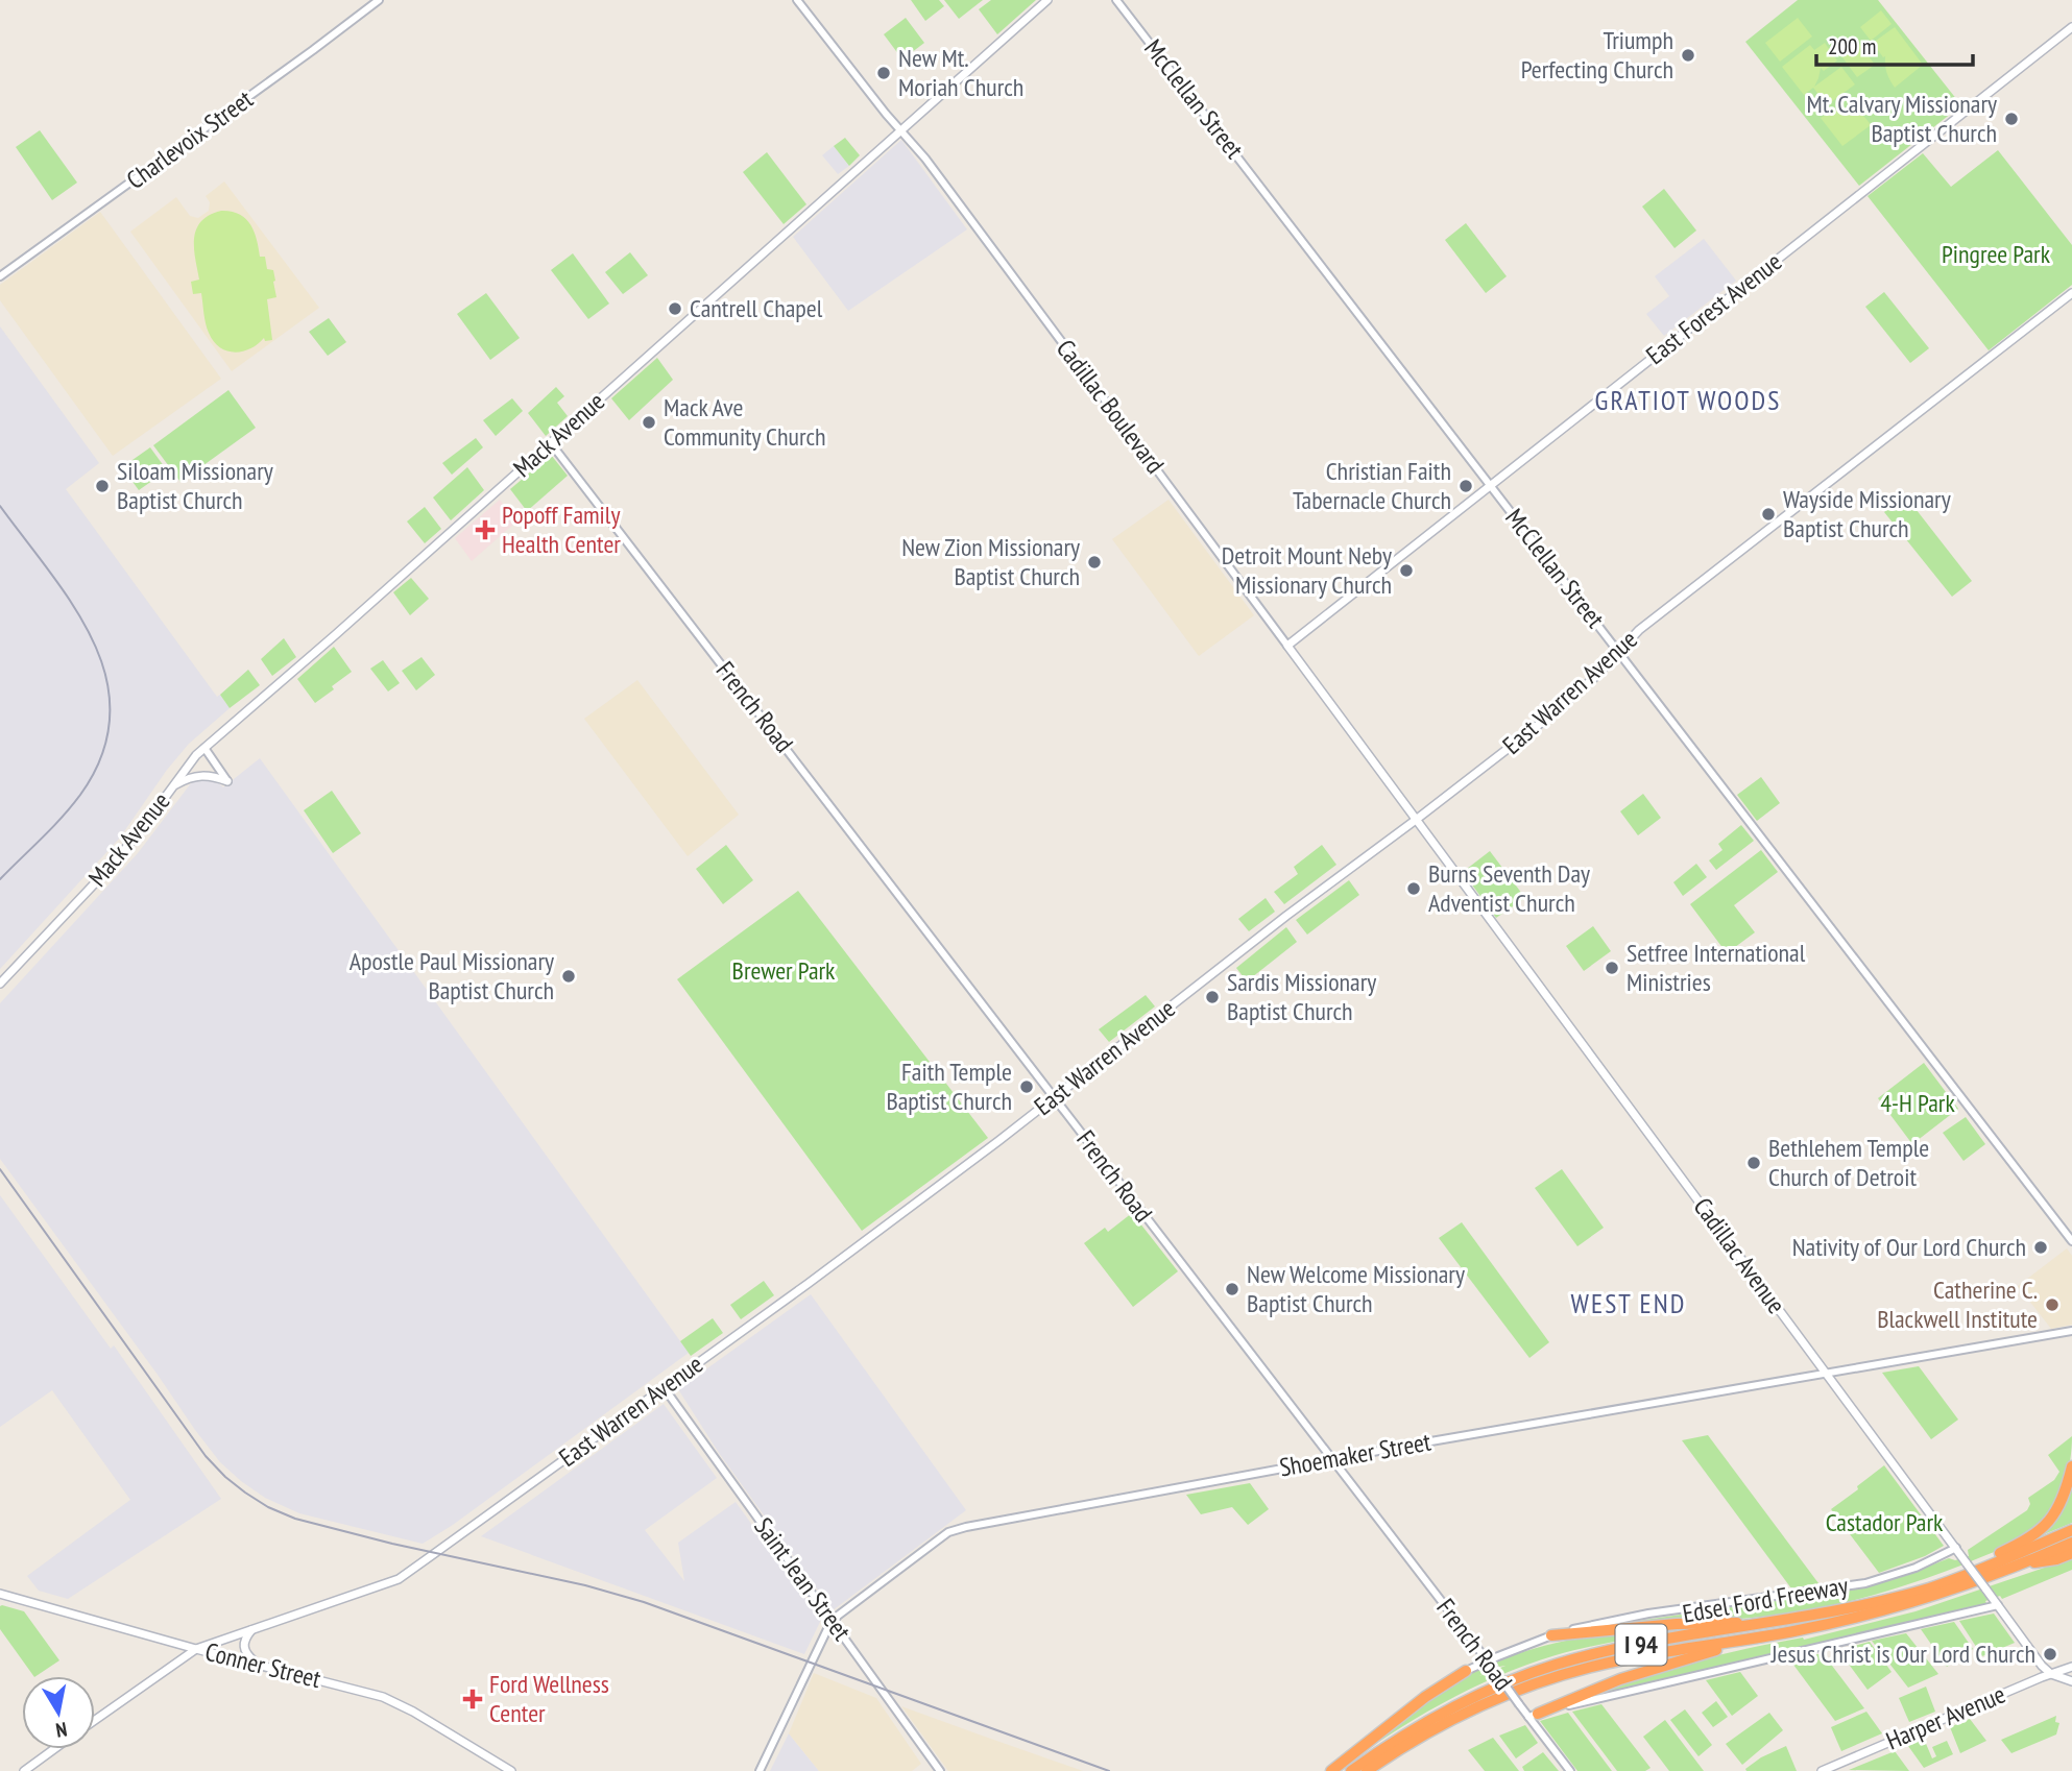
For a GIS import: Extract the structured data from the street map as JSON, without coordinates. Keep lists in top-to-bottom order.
{
  "streets": {
    "highway": ["Edsel Ford Freeway", "I 94"],
    "main road": [
      "East Forest Avenue",
      "Cadillac Boulevard",
      "Mack Avenue",
      "East Warren Avenue",
      "Cadillac Avenue",
      "Conner Street",
      "Harper Avenue"
    ],
    "street": [
      "McClellan Street",
      "Charlevoix Street",
      "French Road",
      "Shoemaker Street",
      "Saint Jean Street"
    ]
  },
  "crossings": [
    ["McClellan Street", "East Forest Avenue"],
    ["McClellan Street", "East Warren Avenue"],
    ["East Forest Avenue", "Cadillac Boulevard"],
    ["Cadillac Boulevard", "Mack Avenue"],
    ["Cadillac Boulevard", "East Warren Avenue"],
    ["Cadillac Boulevard", "Cadillac Avenue"],
    ["Mack Avenue", "French Road"],
    ["East Warren Avenue", "French Road"],
    ["East Warren Avenue", "Cadillac Avenue"],
    ["East Warren Avenue", "Saint Jean Street"],
    ["East Warren Avenue", "Conner Street"],
    ["French Road", "Shoemaker Street"],
    ["French Road", "Edsel Ford Freeway"],
    ["Cadillac Avenue", "Shoemaker Street"],
    ["Cadillac Avenue", "Edsel Ford Freeway"],
    ["Cadillac Avenue", "Harper Avenue"],
    ["Shoemaker Street", "Saint Jean Street"]
  ],
  "districts": ["GRATIOT WOODS", "WEST END"],
  "parks": [
    "Pingree Park",
    "Brewer Park",
    "4-H Park",
    "Castador Park"
  ],
  "places": {
    "other": [
      "Triumph Perfecting Church",
      "New Mt. Moriah Church",
      "Mt. Calvary Missionary Baptist Church",
      "Cantrell Chapel",
      "Mack Ave Community Church",
      "Siloam Missionary Baptist Church",
      "Christian Faith Tabernacle Church",
      "Wayside Missionary Baptist Church",
      "New Zion Missionary Baptist Church",
      "Detroit Mount Neby Missionary Church",
      "Burns Seventh Day Adventist Church",
      "Setfree International Ministries",
      "Apostle Paul Missionary Baptist Church",
      "Sardis Missionary Baptist Church",
      "Faith Temple Baptist Church",
      "Bethlehem Temple Church of Detroit",
      "Nativity of Our Lord Church",
      "New Welcome Missionary Baptist Church",
      "Catherine C. Blackwell Institute",
      "Jesus Christ is Our Lord Church"
    ],
    "health": ["Popoff Family Health Center", "Ford Wellness Center"]
  },
  "scale_bar": "200 m",
  "north": "bottom"
}
